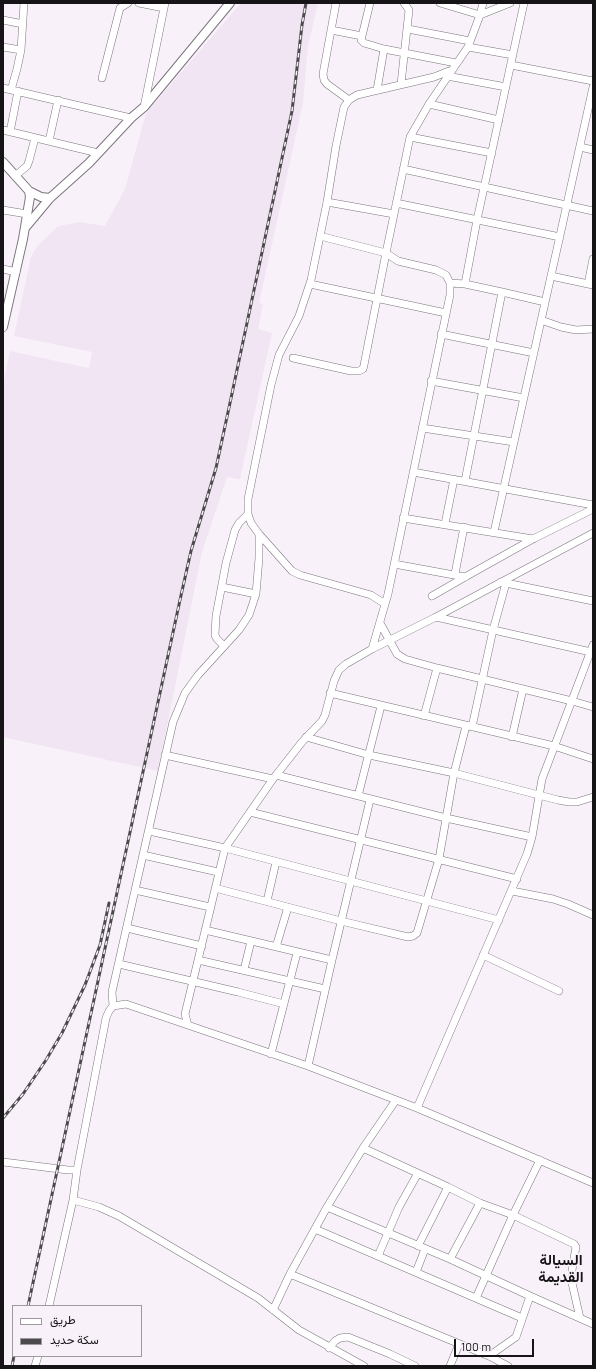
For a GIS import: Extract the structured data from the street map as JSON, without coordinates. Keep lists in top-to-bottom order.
{
  "districts": ["السيالة القديمة"],
  "legend": ["طريق", "سكة حديد"],
  "scale_bar": "100 m"
}
